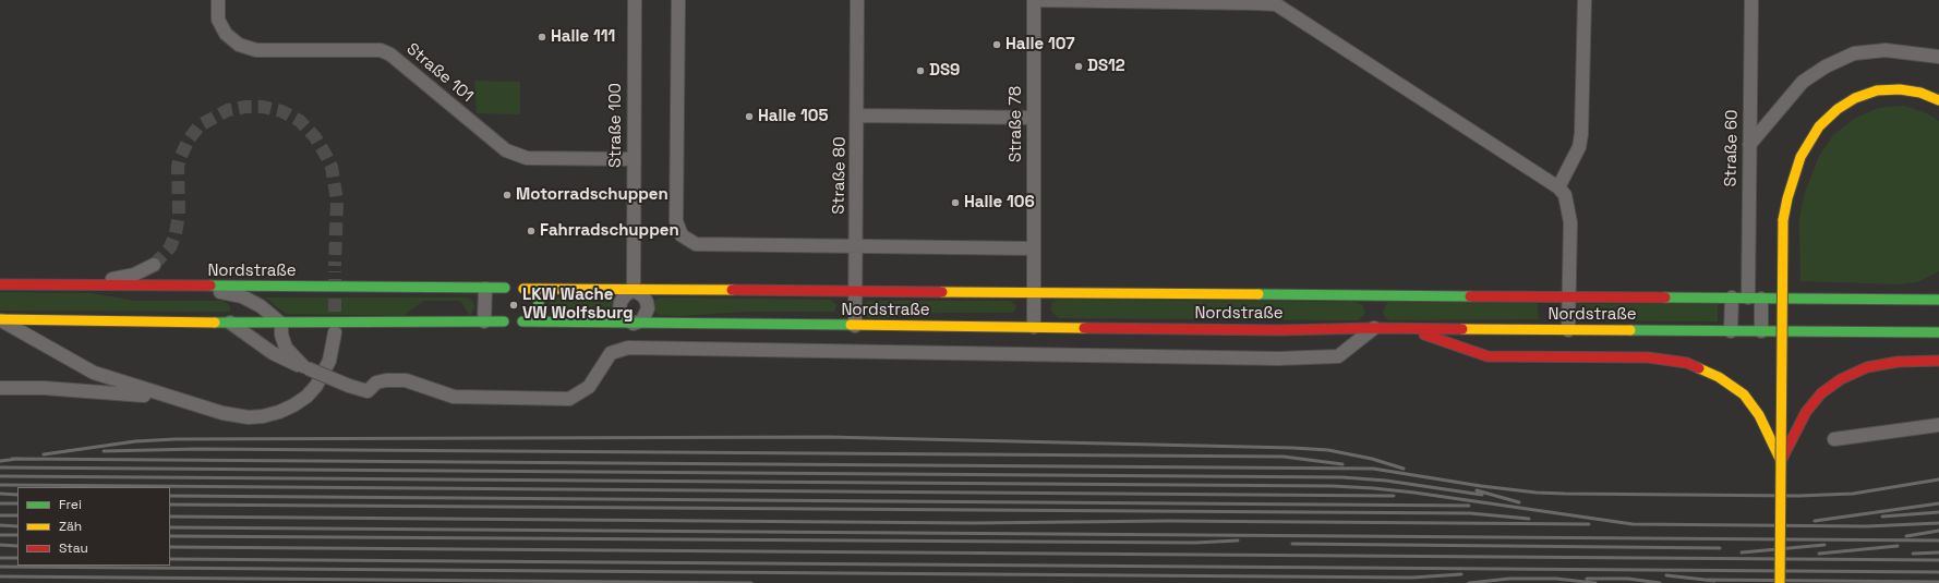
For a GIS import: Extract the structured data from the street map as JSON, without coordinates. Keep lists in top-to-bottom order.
{
  "streets": {
    "street": [
      "Straße 101",
      "Straße 78",
      "Straße 100",
      "Straße 60",
      "Straße 80",
      "Nordstraße"
    ]
  },
  "crossings": [
    ["Straße 101", "Straße 100"],
    ["Straße 78", "Nordstraße"],
    ["Straße 100", "Nordstraße"],
    ["Straße 60", "Nordstraße"],
    ["Straße 80", "Nordstraße"]
  ],
  "places": [
    "Halle 111",
    "Halle 107",
    "DS12",
    "DS9",
    "Halle 105",
    "Motorradschuppen",
    "Halle 106",
    "Fahrradschuppen",
    "LKW Wache VW Wolfsburg"
  ],
  "legend": ["Frei", "Zäh", "Stau"]
}
